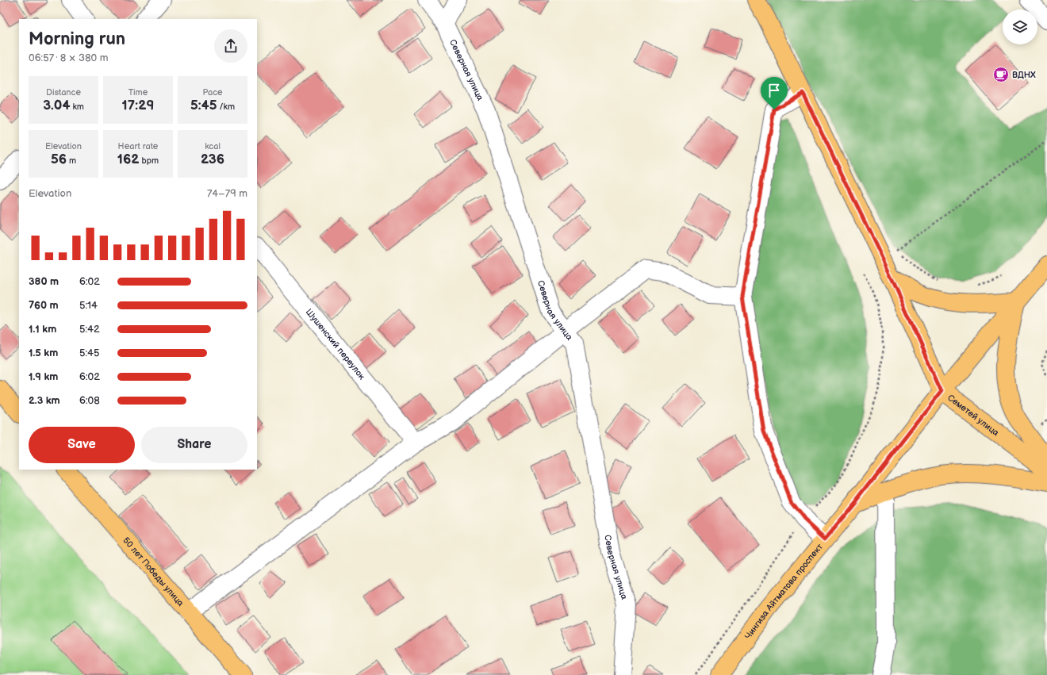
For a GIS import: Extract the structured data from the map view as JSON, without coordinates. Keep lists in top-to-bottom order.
{
  "streets": {
    "main road": ["Семетей улица", "50 лет Победы улица", "Чингиза Айтматова проспект"],
    "street": ["Северная улица", "Шушенский переулок"]
  },
  "crossings": [
    ["Семетей улица", "Чингиза Айтматова проспект"]
  ],
  "places": {
    "cafe": ["ВДНХ"]
  },
  "page": {
    "heading": ["Morning run", "06:57 · 8 × 380 m"],
    "stats": [
      ["Distance", "3.04 km"],
      ["Time", "17:29"],
      ["Pace", "5:45 /km"],
      ["Elevation", "56 m"],
      ["Heart rate", "162 bpm"],
      ["kcal", "236"]
    ],
    "chart": ["Elevation", "74–79 m"],
    "list": [
      {
        "name": "380 m",
        "note": "6:02"
      },
      {
        "name": "760 m",
        "note": "5:14"
      },
      {
        "name": "1.1 km",
        "note": "5:42"
      },
      {
        "name": "1.5 km",
        "note": "5:45"
      },
      {
        "name": "1.9 km",
        "note": "6:02"
      },
      {
        "name": "2.3 km",
        "note": "6:08"
      }
    ],
    "buttons": ["Save", "Share"]
  }
}
